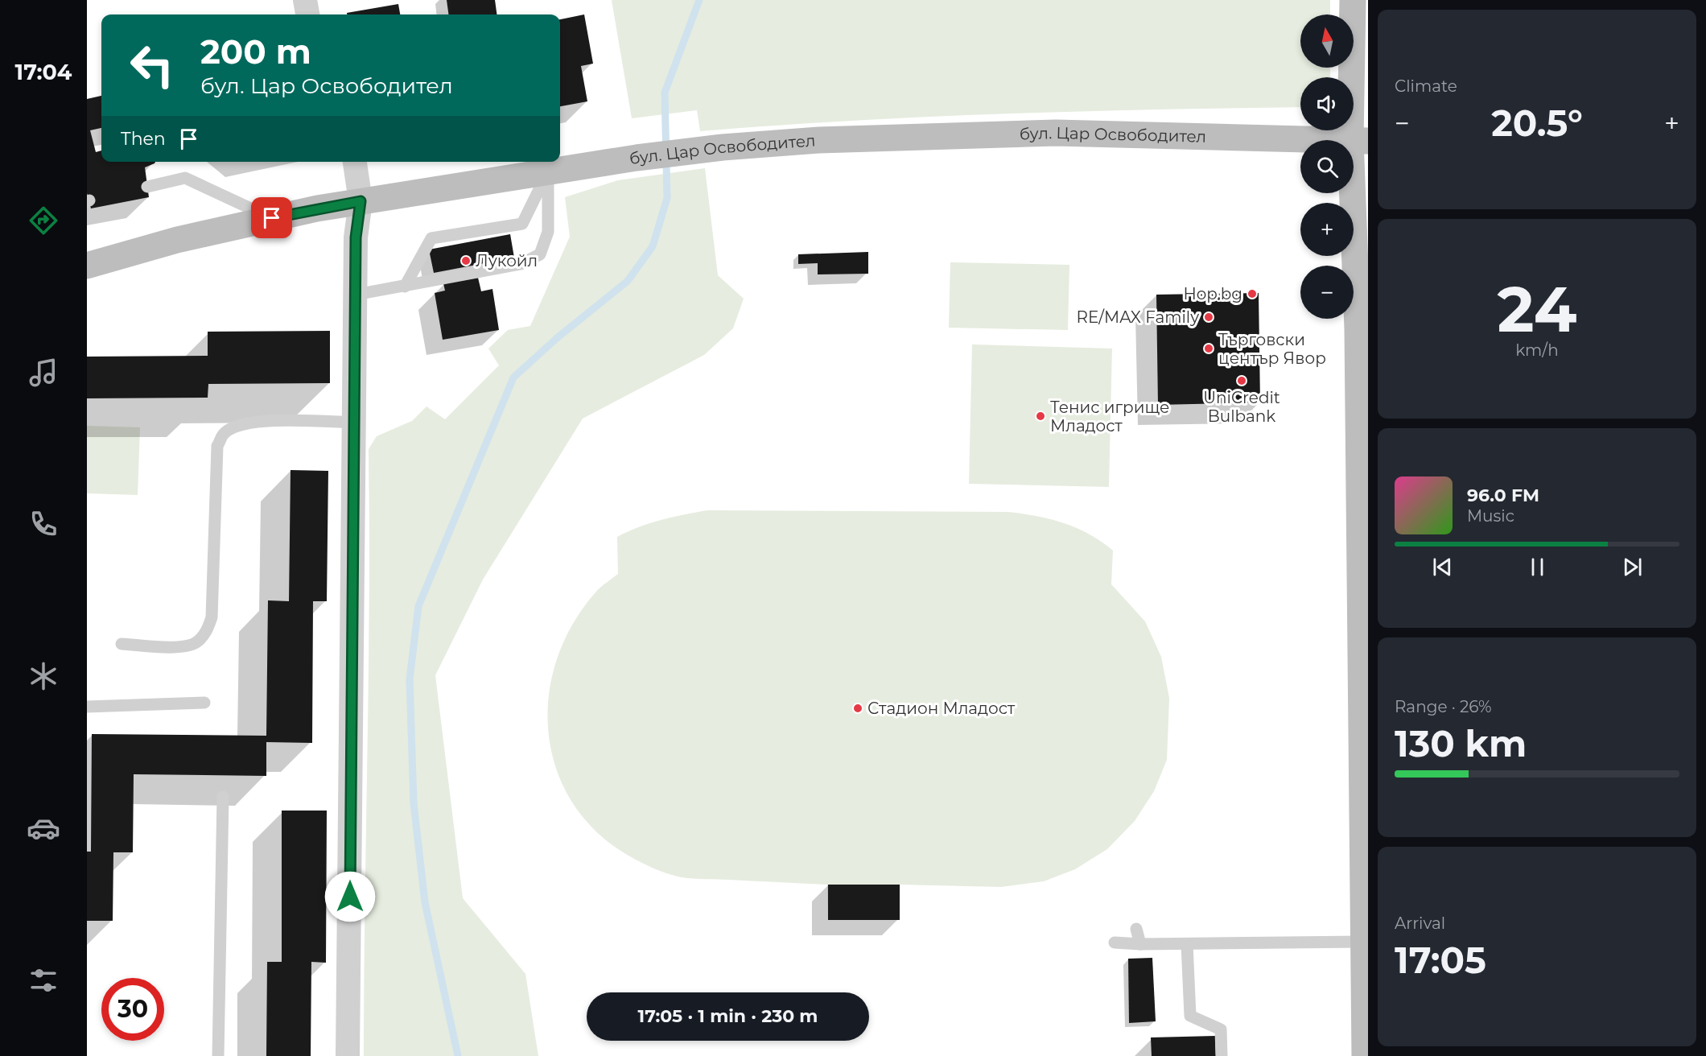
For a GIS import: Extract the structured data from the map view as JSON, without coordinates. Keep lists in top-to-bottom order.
{
  "streets": {
    "main road": ["бул. Цар Освободител"]
  },
  "places": [
    "Лукойл",
    "Hop.bg",
    "RE/MAX Family",
    "Търговски център Явор",
    "UniCredit Bulbank",
    "Тенис игрище Младост",
    "Стадион Младост"
  ],
  "north": "top",
  "page": {
    "tabs": "17:04",
    "tile": [
      "Climate",
      ["24", "km/h"],
      ["Range · 26%", "130 km"],
      ["Arrival", "17:05"]
    ],
    "map_buttons": ["+", "−"],
    "turn": ["200 m", "бул. Цар Освободител"],
    "heat": ["−", "20.5°", "+"],
    "then": "Then",
    "song": ["96.0 FM", "Music"],
    "limit": "30",
    "trip": "17:05 · 1 min · 230 m"
  }
}
